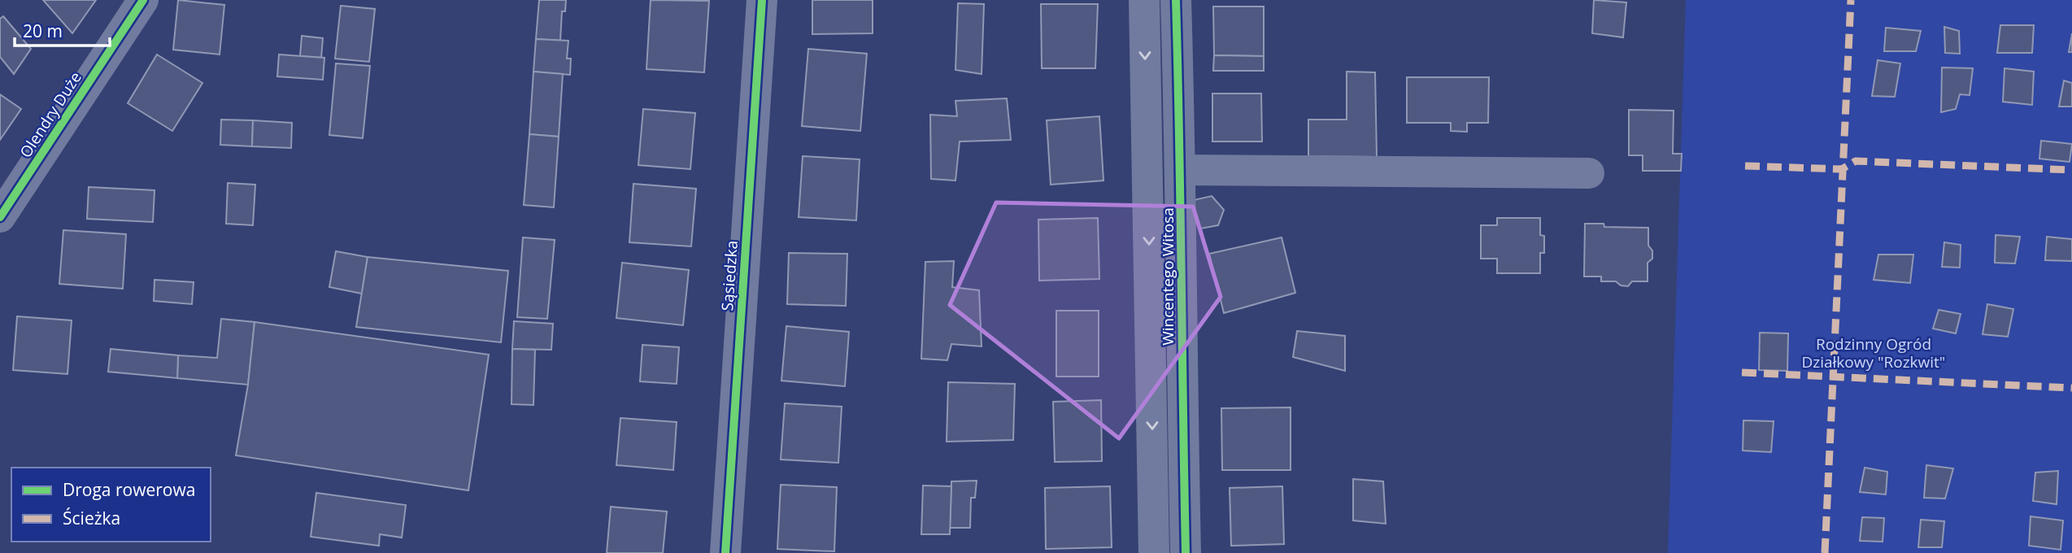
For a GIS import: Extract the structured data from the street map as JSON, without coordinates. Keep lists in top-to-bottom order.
{
  "streets": {
    "street": ["Olendry Duże", "Sąsiedzka", "Wincentego Witosa"]
  },
  "parks": ["Rodzinny Ogród Działkowy \"Rozkwit\""],
  "legend": ["Droga rowerowa", "Ścieżka"],
  "scale_bar": "20 m"
}
